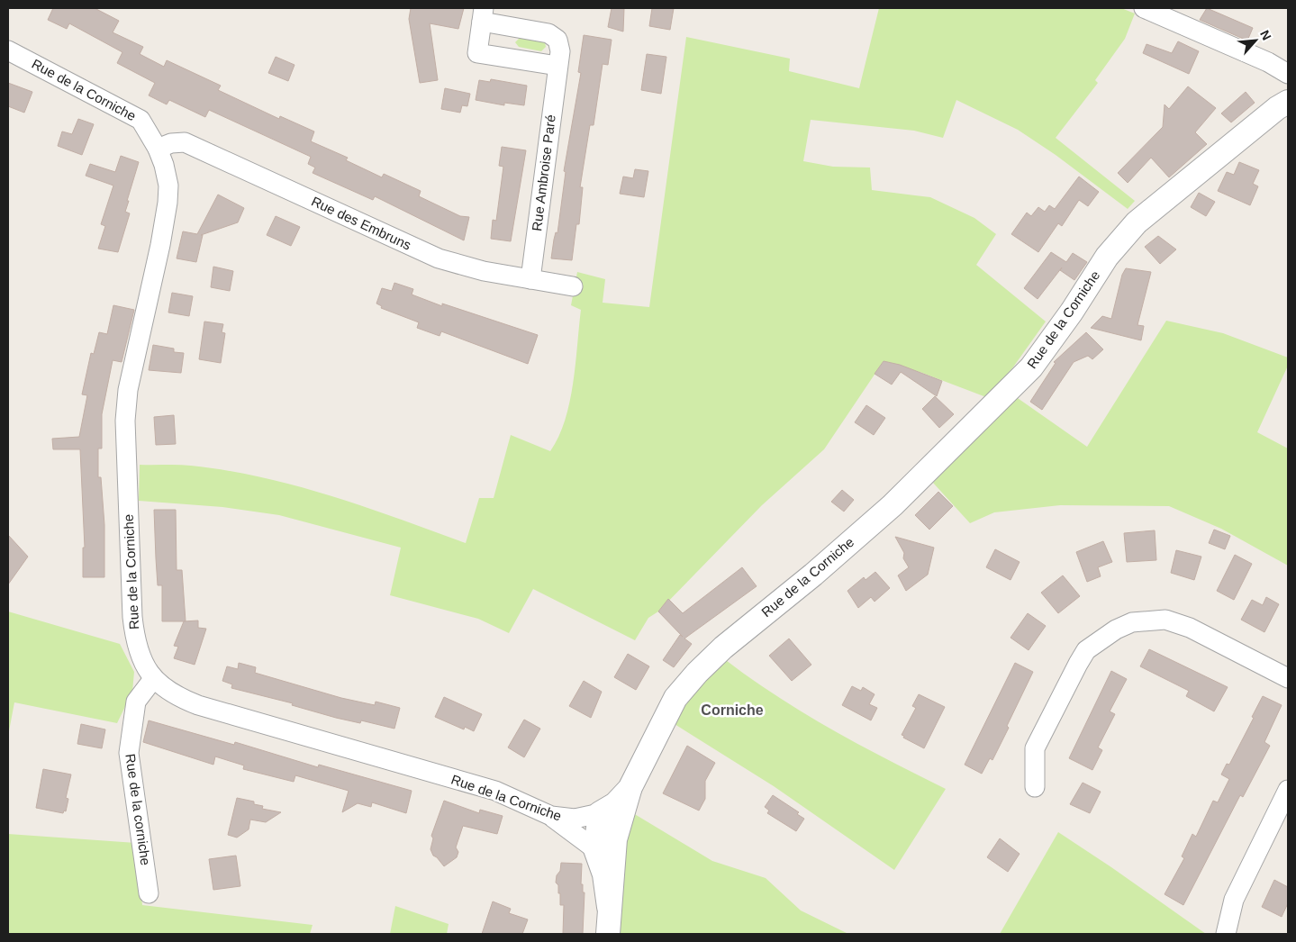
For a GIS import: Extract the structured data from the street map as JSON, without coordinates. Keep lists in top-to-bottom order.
{
  "streets": {
    "street": [
      "Rue de la Corniche",
      "Rue Ambroise Paré",
      "Rue des Embruns",
      "Rue de la corniche"
    ]
  },
  "crossings": [
    ["Rue de la Corniche", "Rue des Embruns"],
    ["Rue de la Corniche", "Rue de la corniche"],
    ["Rue Ambroise Paré", "Rue des Embruns"]
  ],
  "districts": ["Corniche"],
  "north": "top right"
}
